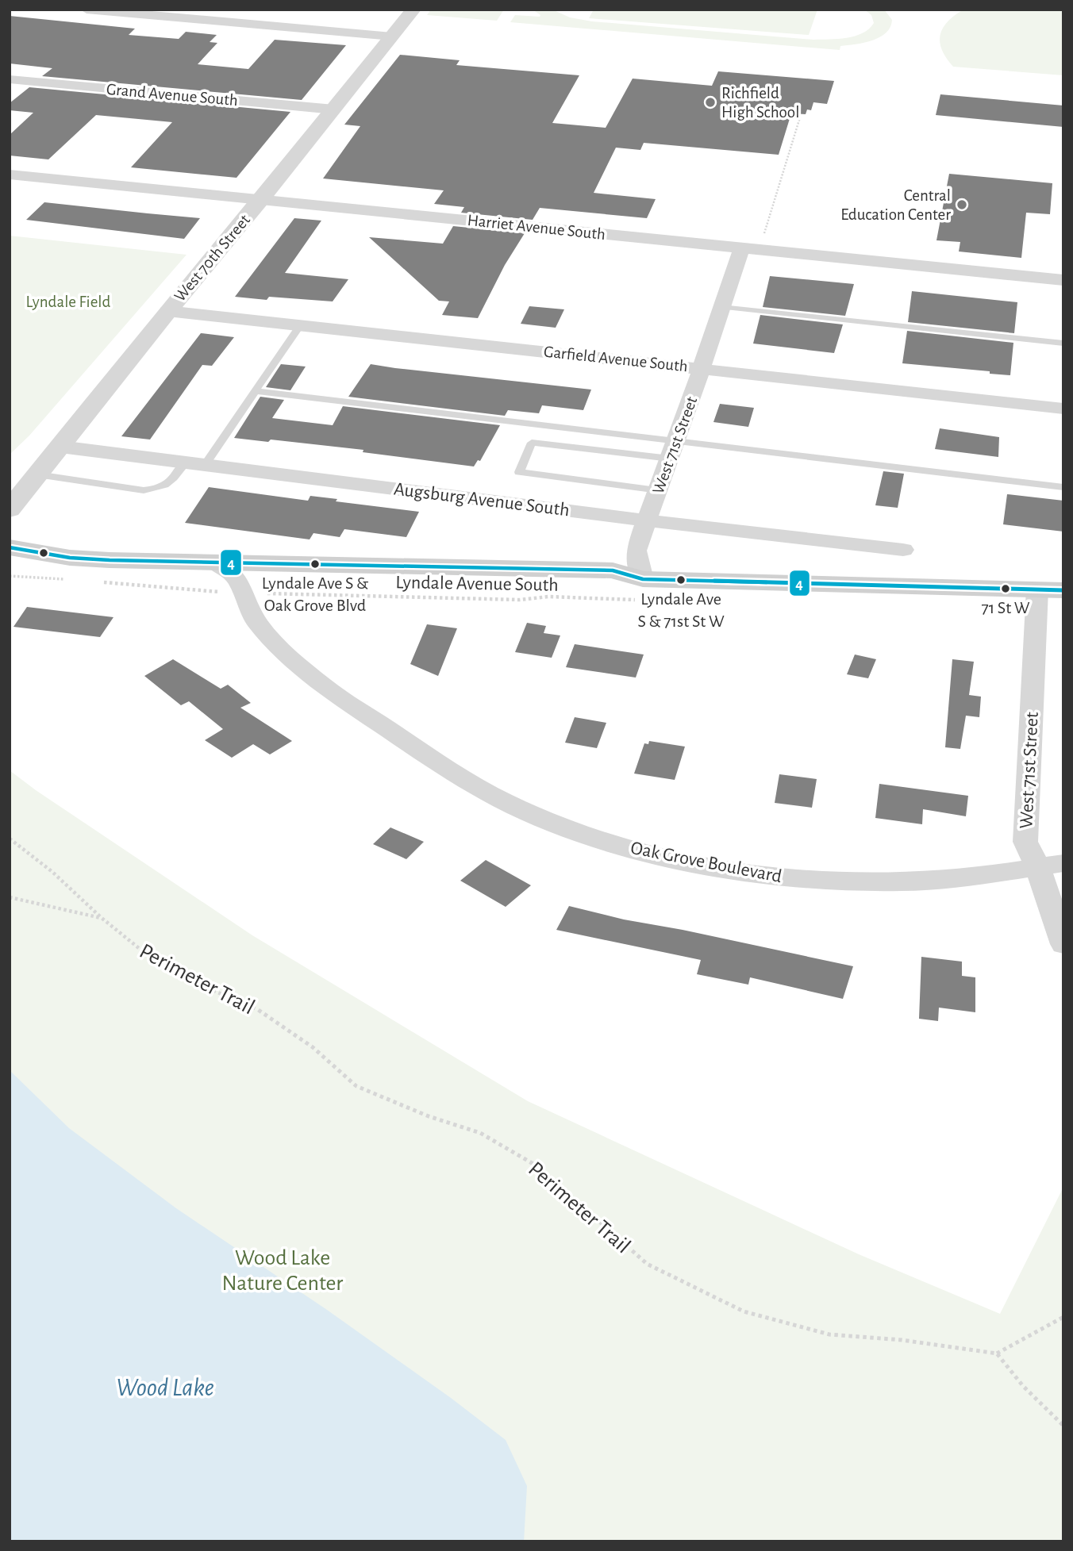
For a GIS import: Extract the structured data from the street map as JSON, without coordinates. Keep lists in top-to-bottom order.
{
  "streets": {
    "main road": ["Lyndale Avenue South"],
    "street": [
      "Grand Avenue South",
      "Harriet Avenue South",
      "West 70th Street",
      "Garfield Avenue South",
      "West 71st Street",
      "Augsburg Avenue South",
      "Oak Grove Boulevard"
    ],
    "path": ["Perimeter Trail"]
  },
  "crossings": [
    ["Grand Avenue South", "West 70th Street"],
    ["Harriet Avenue South", "West 70th Street"],
    ["Harriet Avenue South", "West 71st Street"],
    ["West 70th Street", "Garfield Avenue South"],
    ["West 70th Street", "Augsburg Avenue South"],
    ["Garfield Avenue South", "West 71st Street"],
    ["West 71st Street", "Augsburg Avenue South"],
    ["West 71st Street", "Lyndale Avenue South"],
    ["West 71st Street", "Oak Grove Boulevard"],
    ["Lyndale Avenue South", "Oak Grove Boulevard"]
  ],
  "water": ["Wood Lake"],
  "parks": ["Lyndale Field", "Wood Lake Nature Center"],
  "places": [
    "Richfield High School",
    "Central Education Center",
    "Lyndale Ave S & Oak Grove Blvd",
    "Lyndale Ave S & 71st St W",
    "71 St W"
  ],
  "lines": ["transit line 4"]
}
